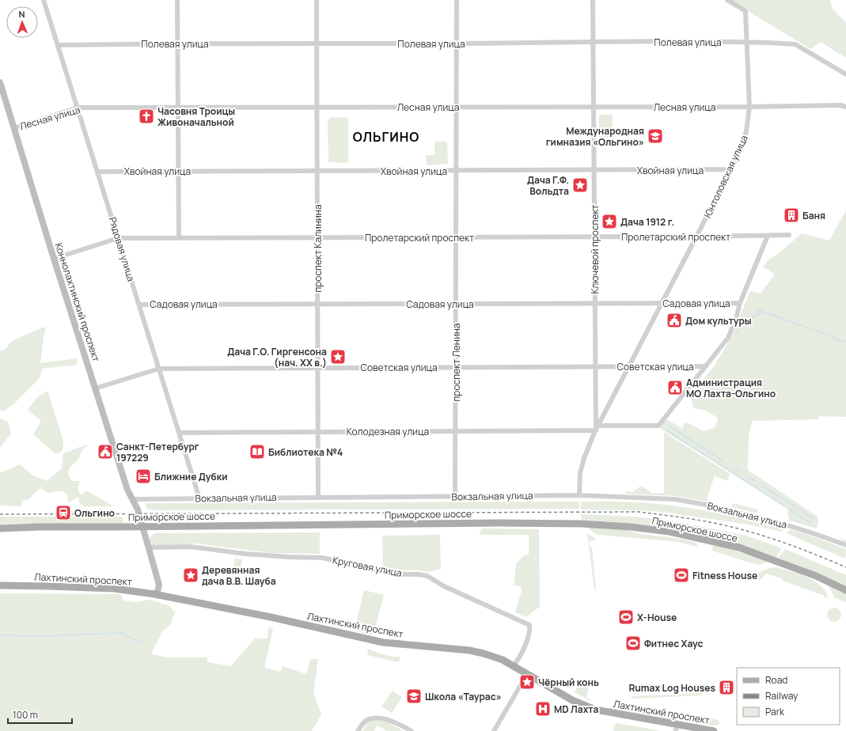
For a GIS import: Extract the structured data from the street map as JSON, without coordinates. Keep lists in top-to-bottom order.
{
  "streets": {
    "main road": ["Коннолахтинский проспект", "Приморское шоссе", "Лахтинский проспект"],
    "street": [
      "Полевая улица",
      "Лесная улица",
      "Хвойная улица",
      "Юнтоловская улица",
      "Пролетарский проспект",
      "проспект Калинина",
      "Рядовая улица",
      "Ключевой проспект",
      "Садовая улица",
      "проспект Ленина",
      "Советская улица",
      "Колодезная улица",
      "Вокзальная улица",
      "Круговая улица"
    ]
  },
  "crossings": [
    ["Полевая улица", "Юнтоловская улица"],
    ["Полевая улица", "проспект Калинина"],
    ["Полевая улица", "Рядовая улица"],
    ["Полевая улица", "Ключевой проспект"],
    ["Полевая улица", "проспект Ленина"],
    ["Лесная улица", "Юнтоловская улица"],
    ["Лесная улица", "проспект Калинина"],
    ["Лесная улица", "Рядовая улица"],
    ["Лесная улица", "Ключевой проспект"],
    ["Лесная улица", "Коннолахтинский проспект"],
    ["Лесная улица", "проспект Ленина"],
    ["Хвойная улица", "Юнтоловская улица"],
    ["Хвойная улица", "проспект Калинина"],
    ["Хвойная улица", "Рядовая улица"],
    ["Хвойная улица", "Ключевой проспект"],
    ["Хвойная улица", "проспект Ленина"],
    ["Юнтоловская улица", "Пролетарский проспект"],
    ["Юнтоловская улица", "Ключевой проспект"],
    ["Юнтоловская улица", "Садовая улица"],
    ["Юнтоловская улица", "Советская улица"],
    ["Юнтоловская улица", "Колодезная улица"],
    ["Пролетарский проспект", "проспект Калинина"],
    ["Пролетарский проспект", "Рядовая улица"],
    ["Пролетарский проспект", "Ключевой проспект"],
    ["Пролетарский проспект", "Коннолахтинский проспект"],
    ["Пролетарский проспект", "проспект Ленина"],
    ["проспект Калинина", "Садовая улица"],
    ["проспект Калинина", "Советская улица"],
    ["проспект Калинина", "Колодезная улица"],
    ["проспект Калинина", "Вокзальная улица"],
    ["Рядовая улица", "Садовая улица"],
    ["Рядовая улица", "Советская улица"],
    ["Рядовая улица", "Колодезная улица"],
    ["Рядовая улица", "Вокзальная улица"],
    ["Ключевой проспект", "Садовая улица"],
    ["Ключевой проспект", "Советская улица"],
    ["Ключевой проспект", "Колодезная улица"],
    ["Ключевой проспект", "Вокзальная улица"],
    ["Коннолахтинский проспект", "Советская улица"],
    ["Коннолахтинский проспект", "Вокзальная улица"],
    ["Коннолахтинский проспект", "Приморское шоссе"],
    ["Коннолахтинский проспект", "Круговая улица"],
    ["Коннолахтинский проспект", "Лахтинский проспект"],
    ["Садовая улица", "проспект Ленина"],
    ["проспект Ленина", "Советская улица"],
    ["проспект Ленина", "Колодезная улица"],
    ["проспект Ленина", "Вокзальная улица"],
    ["Советская улица", "Колодезная улица"],
    ["Круговая улица", "Лахтинский проспект"]
  ],
  "districts": ["ОЛЬГИНО"],
  "places": {
    "church": ["Часовня Троицы Живоначальной"],
    "school or university": ["Международная гимназия «Ольгино»", "Школа «Таурас»"],
    "place": [
      "Дача Г.Ф. Вольдта",
      "Дача 1912 г.",
      "Дача Г.О. Гиргенсона (нач. XX в.)",
      "Деревянная дача В.В. Шауба",
      "Чёрный конь"
    ],
    "building": ["Баня", "Rumax Log Houses"],
    "public building": ["Дом культуры", "Администрация МО Лахта-Ольгино", "Санкт-Петербург 197229"],
    "library": ["Библиотека №4"],
    "hotel": ["Ближние Дубки"],
    "station": ["Ольгино"],
    "sports": ["Fitness House", "X-House", "Фитнес Хаус"],
    "hospital": ["MD Лахта"]
  },
  "legend": ["Road", "Railway", "Park"],
  "scale_bar": "100 m",
  "north": "top"
}
